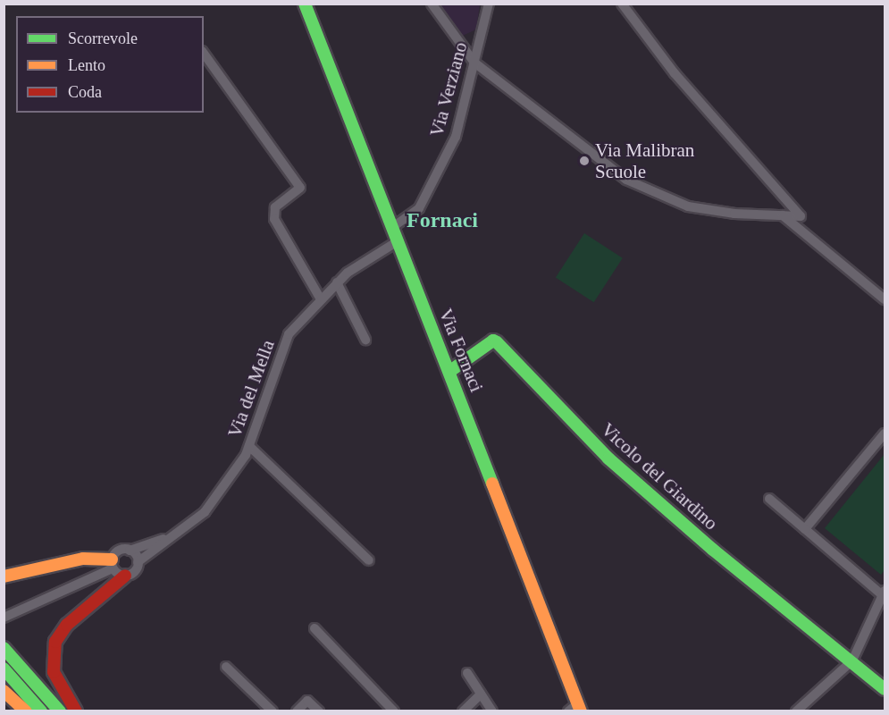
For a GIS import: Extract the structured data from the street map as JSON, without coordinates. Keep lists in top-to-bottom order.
{
  "streets": {
    "street": [
      "Via Verziano",
      "Via Fornaci",
      "Via del Mella",
      "Vicolo del Giardino"
    ]
  },
  "crossings": [
    ["Via Verziano", "Via Fornaci"],
    ["Via Fornaci", "Via del Mella"],
    ["Via Fornaci", "Vicolo del Giardino"]
  ],
  "districts": ["Fornaci"],
  "places": ["Via Malibran Scuole"],
  "legend": ["Scorrevole", "Lento", "Coda"]
}
